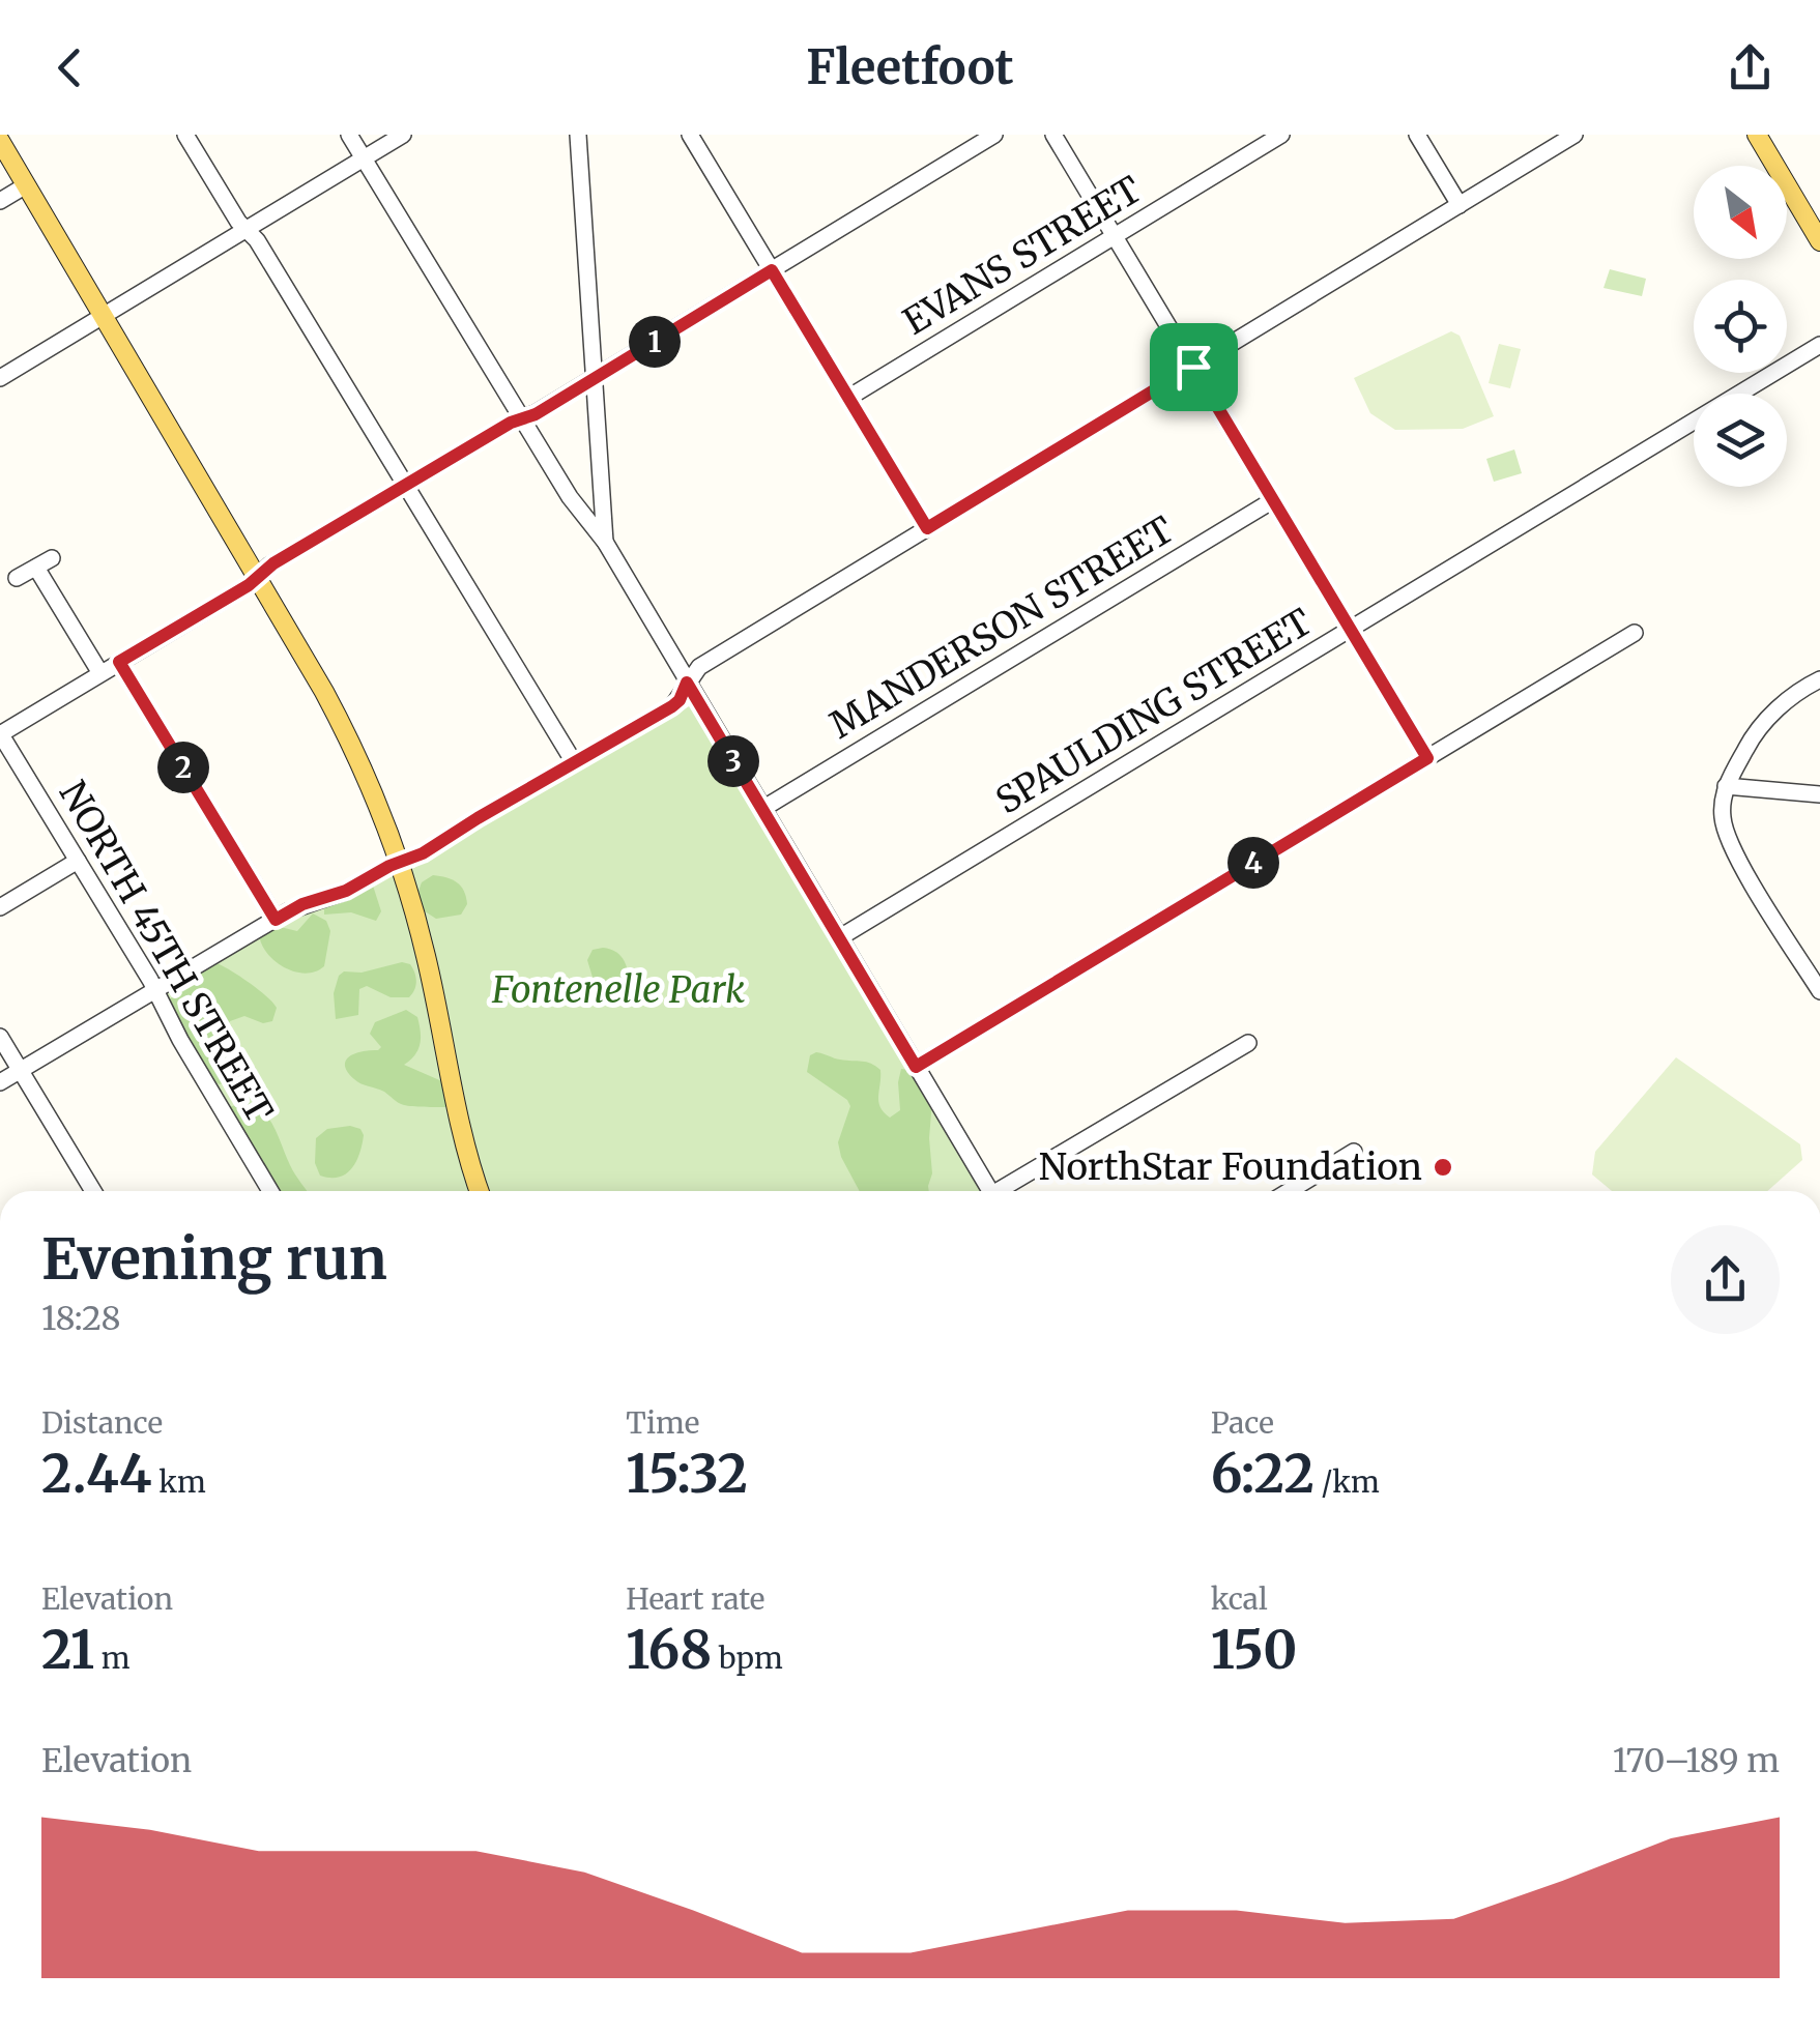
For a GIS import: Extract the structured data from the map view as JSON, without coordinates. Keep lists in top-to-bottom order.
{
  "streets": {
    "street": [
      "EVANS STREET",
      "MANDERSON STREET",
      "SPAULDING STREET",
      "NORTH 45TH STREET"
    ]
  },
  "parks": ["Fontenelle Park"],
  "places": ["NorthStar Foundation"],
  "north": "bottom right",
  "page": {
    "header": "Fleetfoot",
    "pins": [
      "1",
      "3",
      "2",
      "4"
    ],
    "heading": ["Evening run", "18:28"],
    "stats": [
      ["Distance", "2.44 km"],
      ["Time", "15:32"],
      ["Pace", "6:22 /km"],
      ["Elevation", "21 m"],
      ["Heart rate", "168 bpm"],
      ["kcal", "150"]
    ],
    "chart": ["Elevation", "170–189 m"]
  }
}
